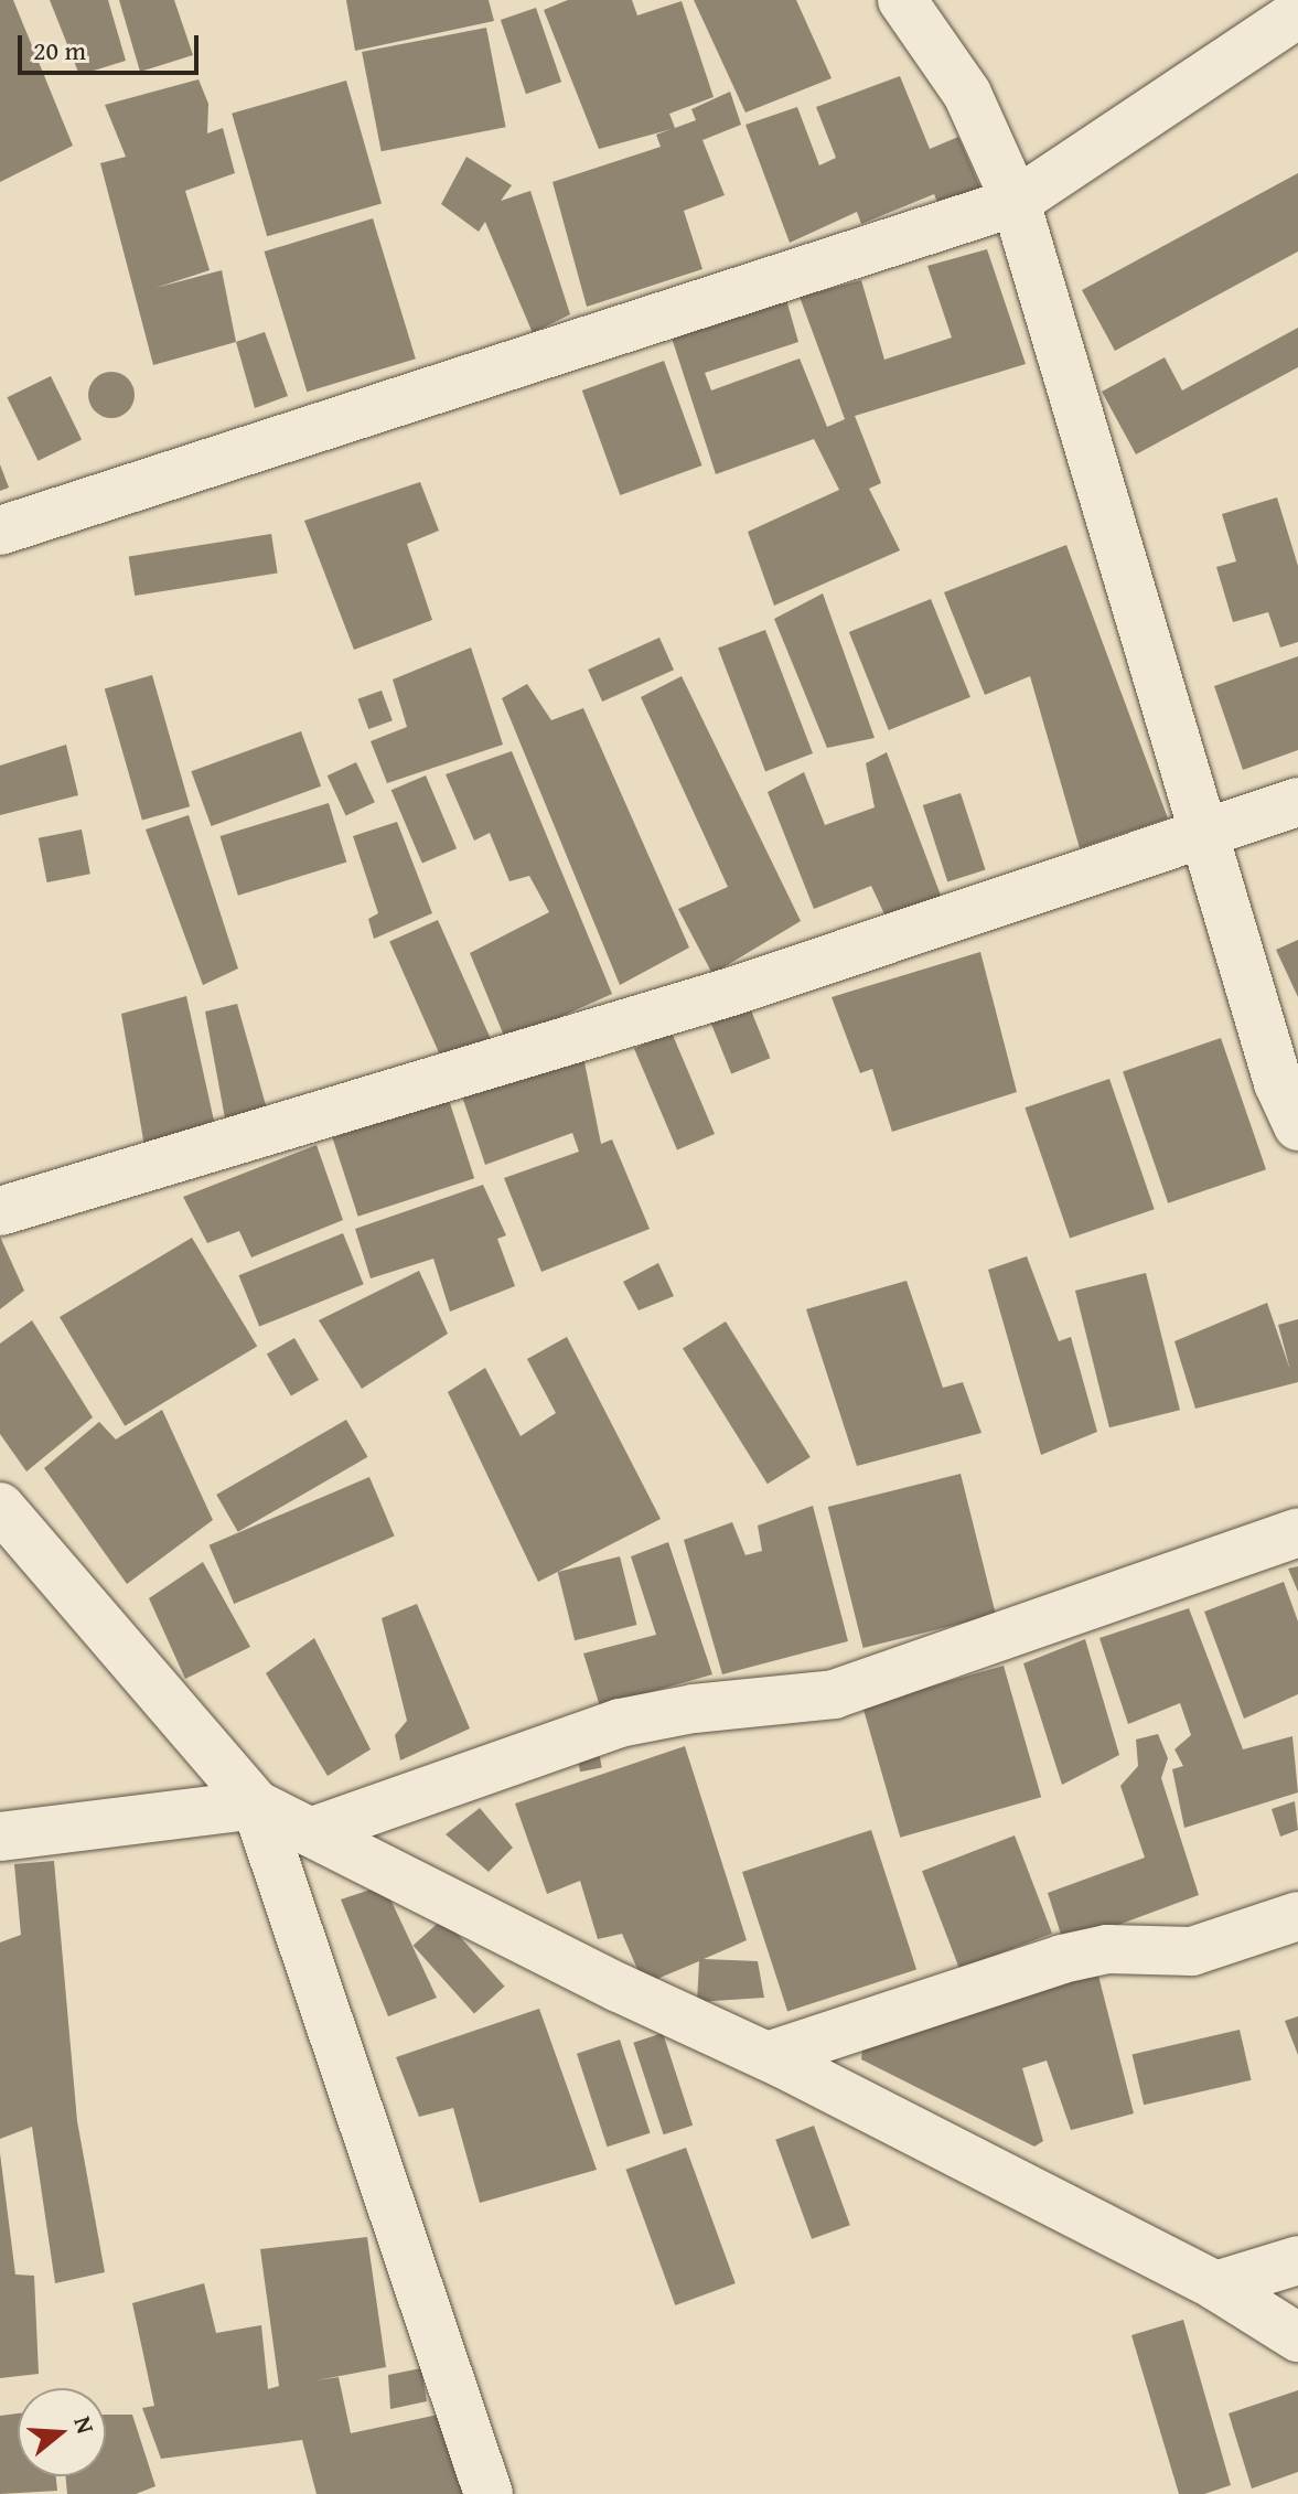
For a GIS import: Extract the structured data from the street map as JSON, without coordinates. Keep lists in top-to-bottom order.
{
  "scale_bar": "20 m",
  "north": "right"
}
